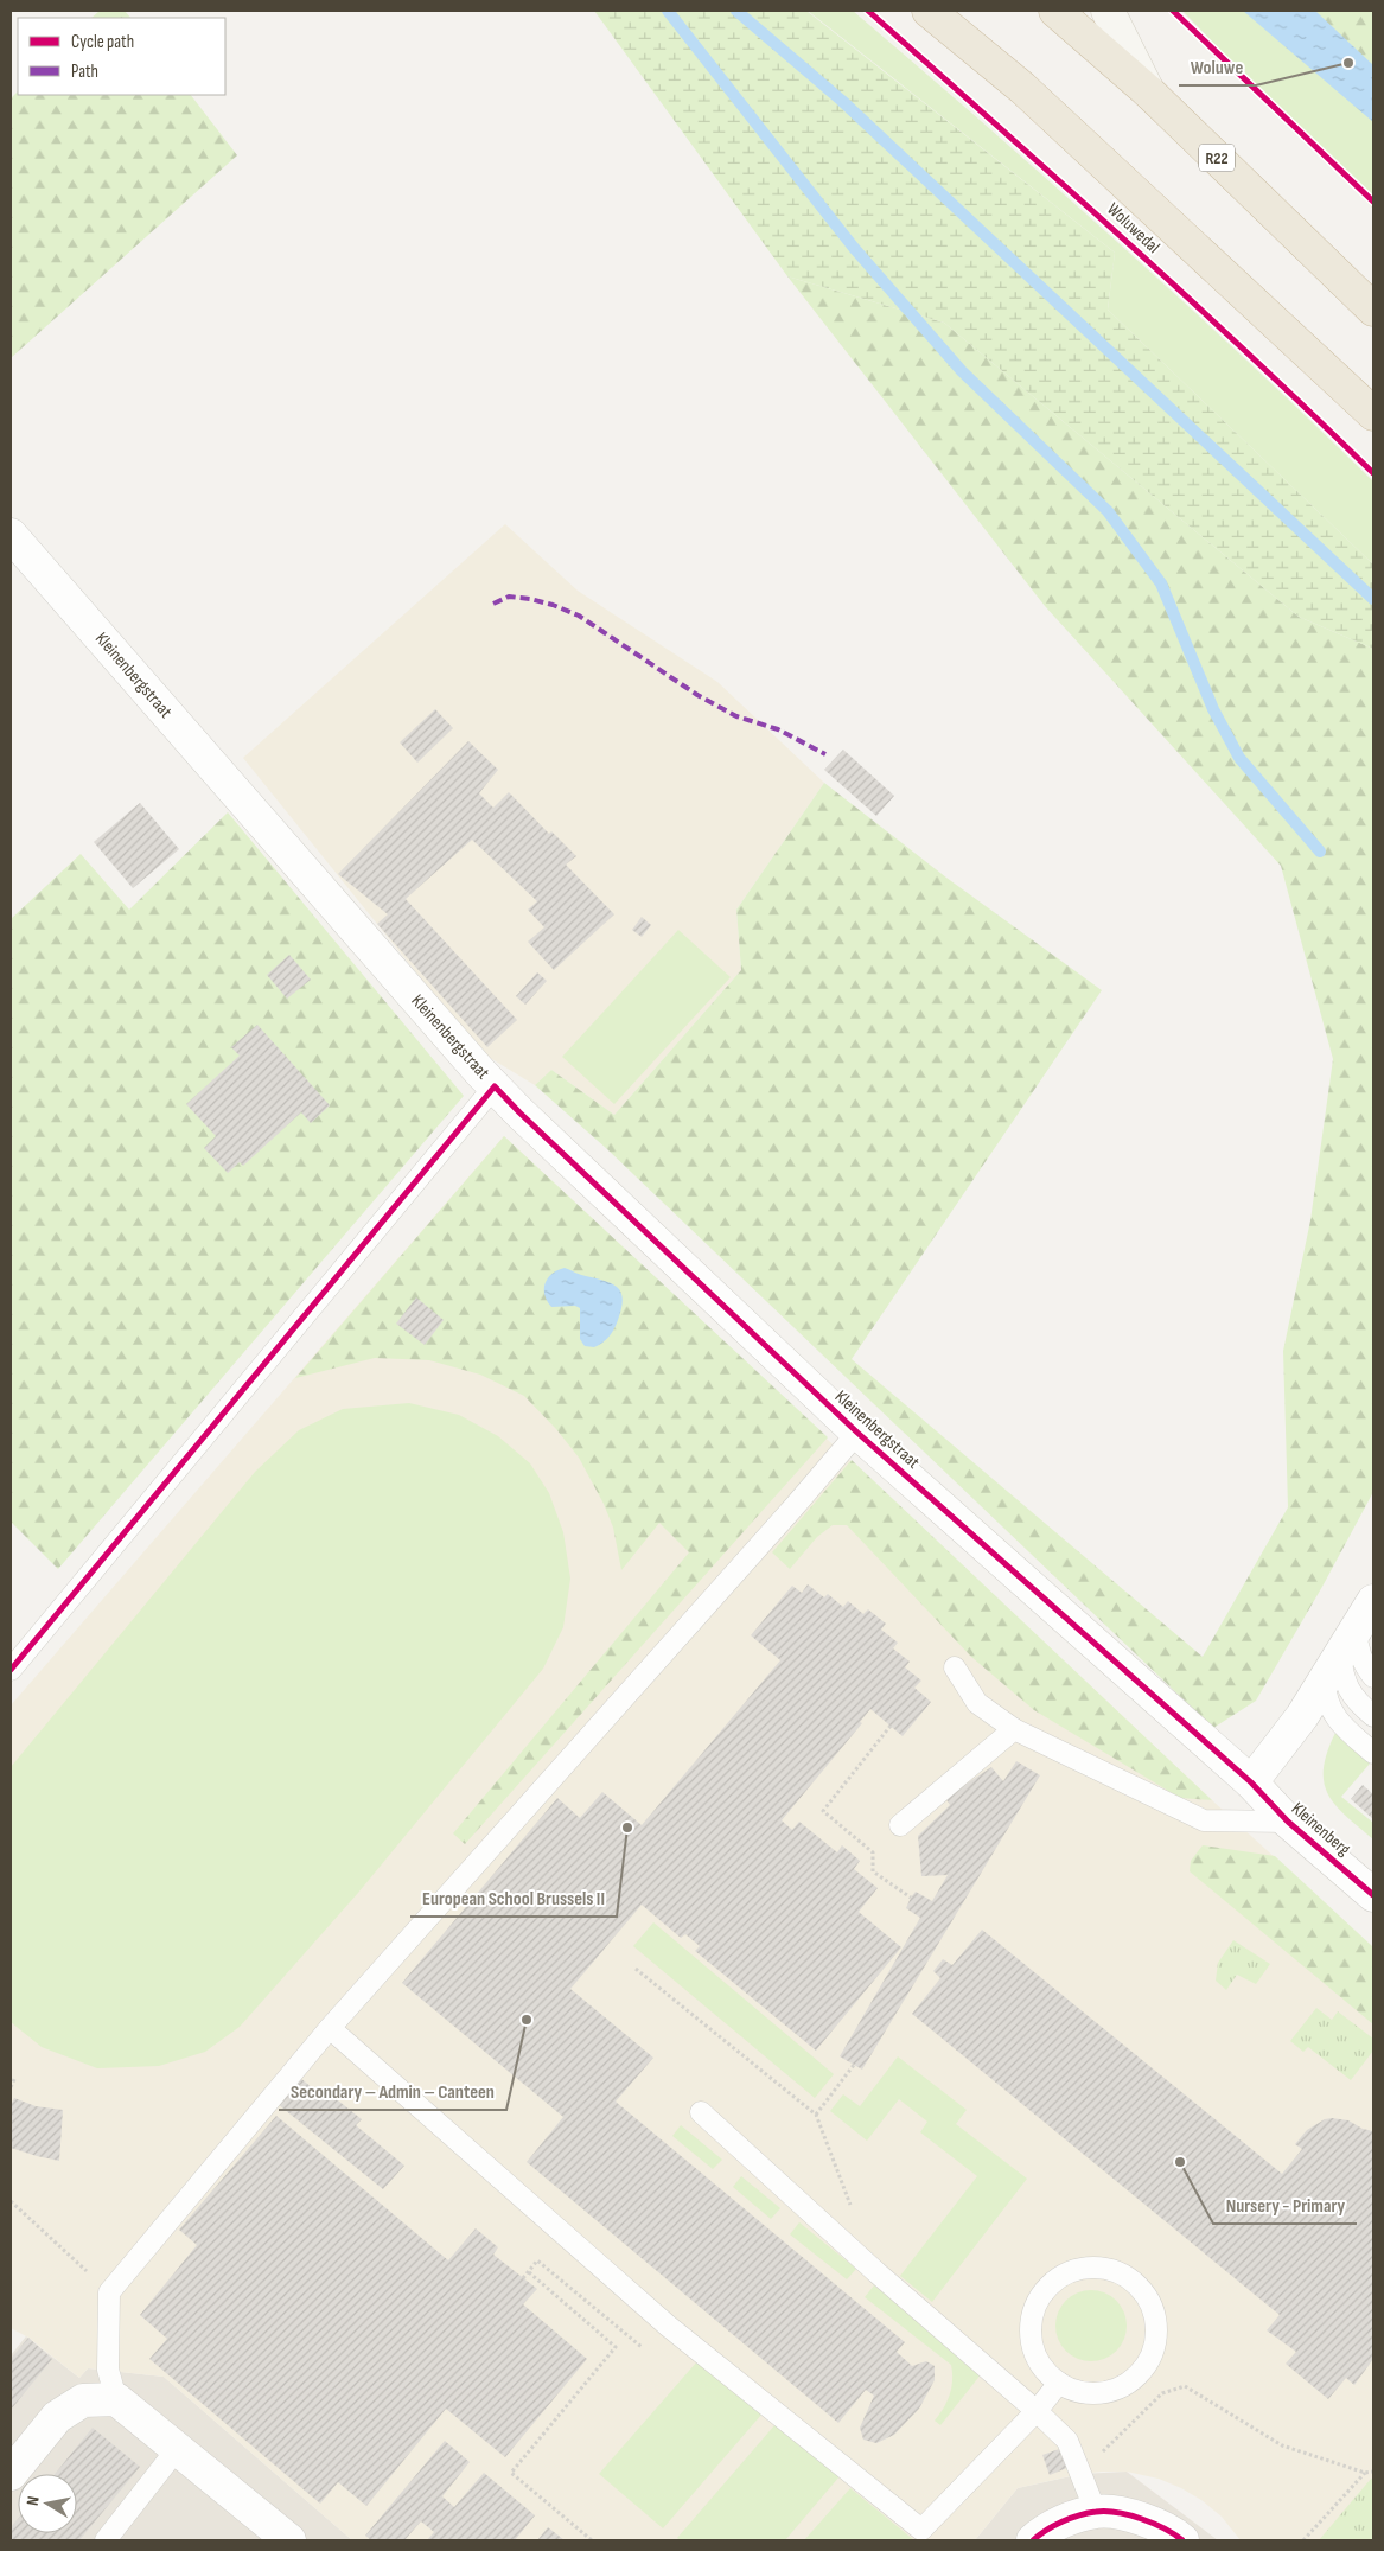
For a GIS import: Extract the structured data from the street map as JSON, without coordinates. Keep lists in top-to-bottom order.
{
  "streets": {
    "highway": ["R22", "Woluwedal"],
    "street": ["Kleinenbergstraat", "Kleinenberg"]
  },
  "crossings": [
    ["Kleinenbergstraat", "Kleinenberg"]
  ],
  "places": [
    "Woluwe",
    "European School Brussels II",
    "Secondary – Admin – Canteen",
    "Nursery - Primary"
  ],
  "legend": ["Cycle path", "Path"],
  "north": "left"
}
